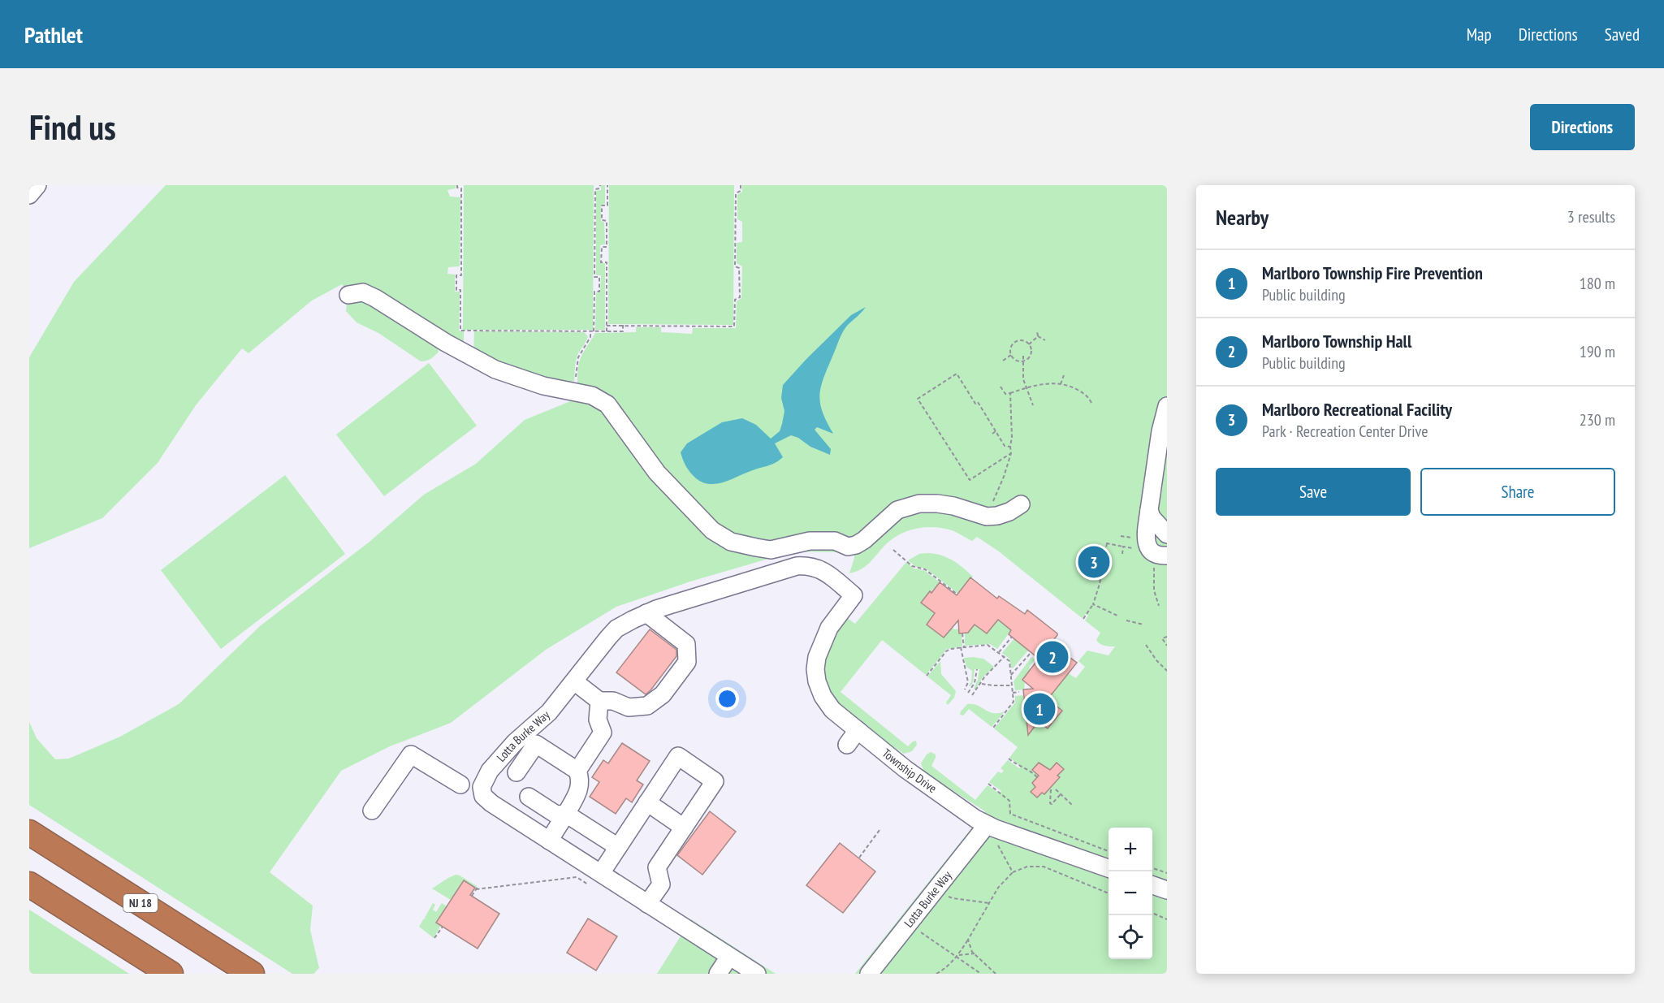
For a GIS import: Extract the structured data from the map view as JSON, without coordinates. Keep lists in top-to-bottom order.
{
  "streets": {
    "highway": ["NJ 18"],
    "street": ["Lotta Burke Way", "Township Drive"]
  },
  "crossings": [
    ["Lotta Burke Way", "Township Drive"]
  ],
  "page": {
    "header": "Pathlet",
    "nav": ["Map", "Directions", "Saved"],
    "buttons": [
      "Directions",
      ["Save", "Share"]
    ],
    "title": "Find us",
    "heading": ["Nearby", "3 results"],
    "list": [
      {
        "mark": "1",
        "name": "Marlboro Township Fire Prevention",
        "note": "Public building",
        "value": "180 m"
      },
      {
        "mark": "2",
        "name": "Marlboro Township Hall",
        "note": "Public building",
        "value": "190 m"
      },
      {
        "mark": "3",
        "name": "Marlboro Recreational Facility",
        "note": "Park · Recreation Center Drive",
        "value": "230 m"
      }
    ],
    "pins": ["3", "2", "1"],
    "map_buttons": ["+", "−"]
  }
}
